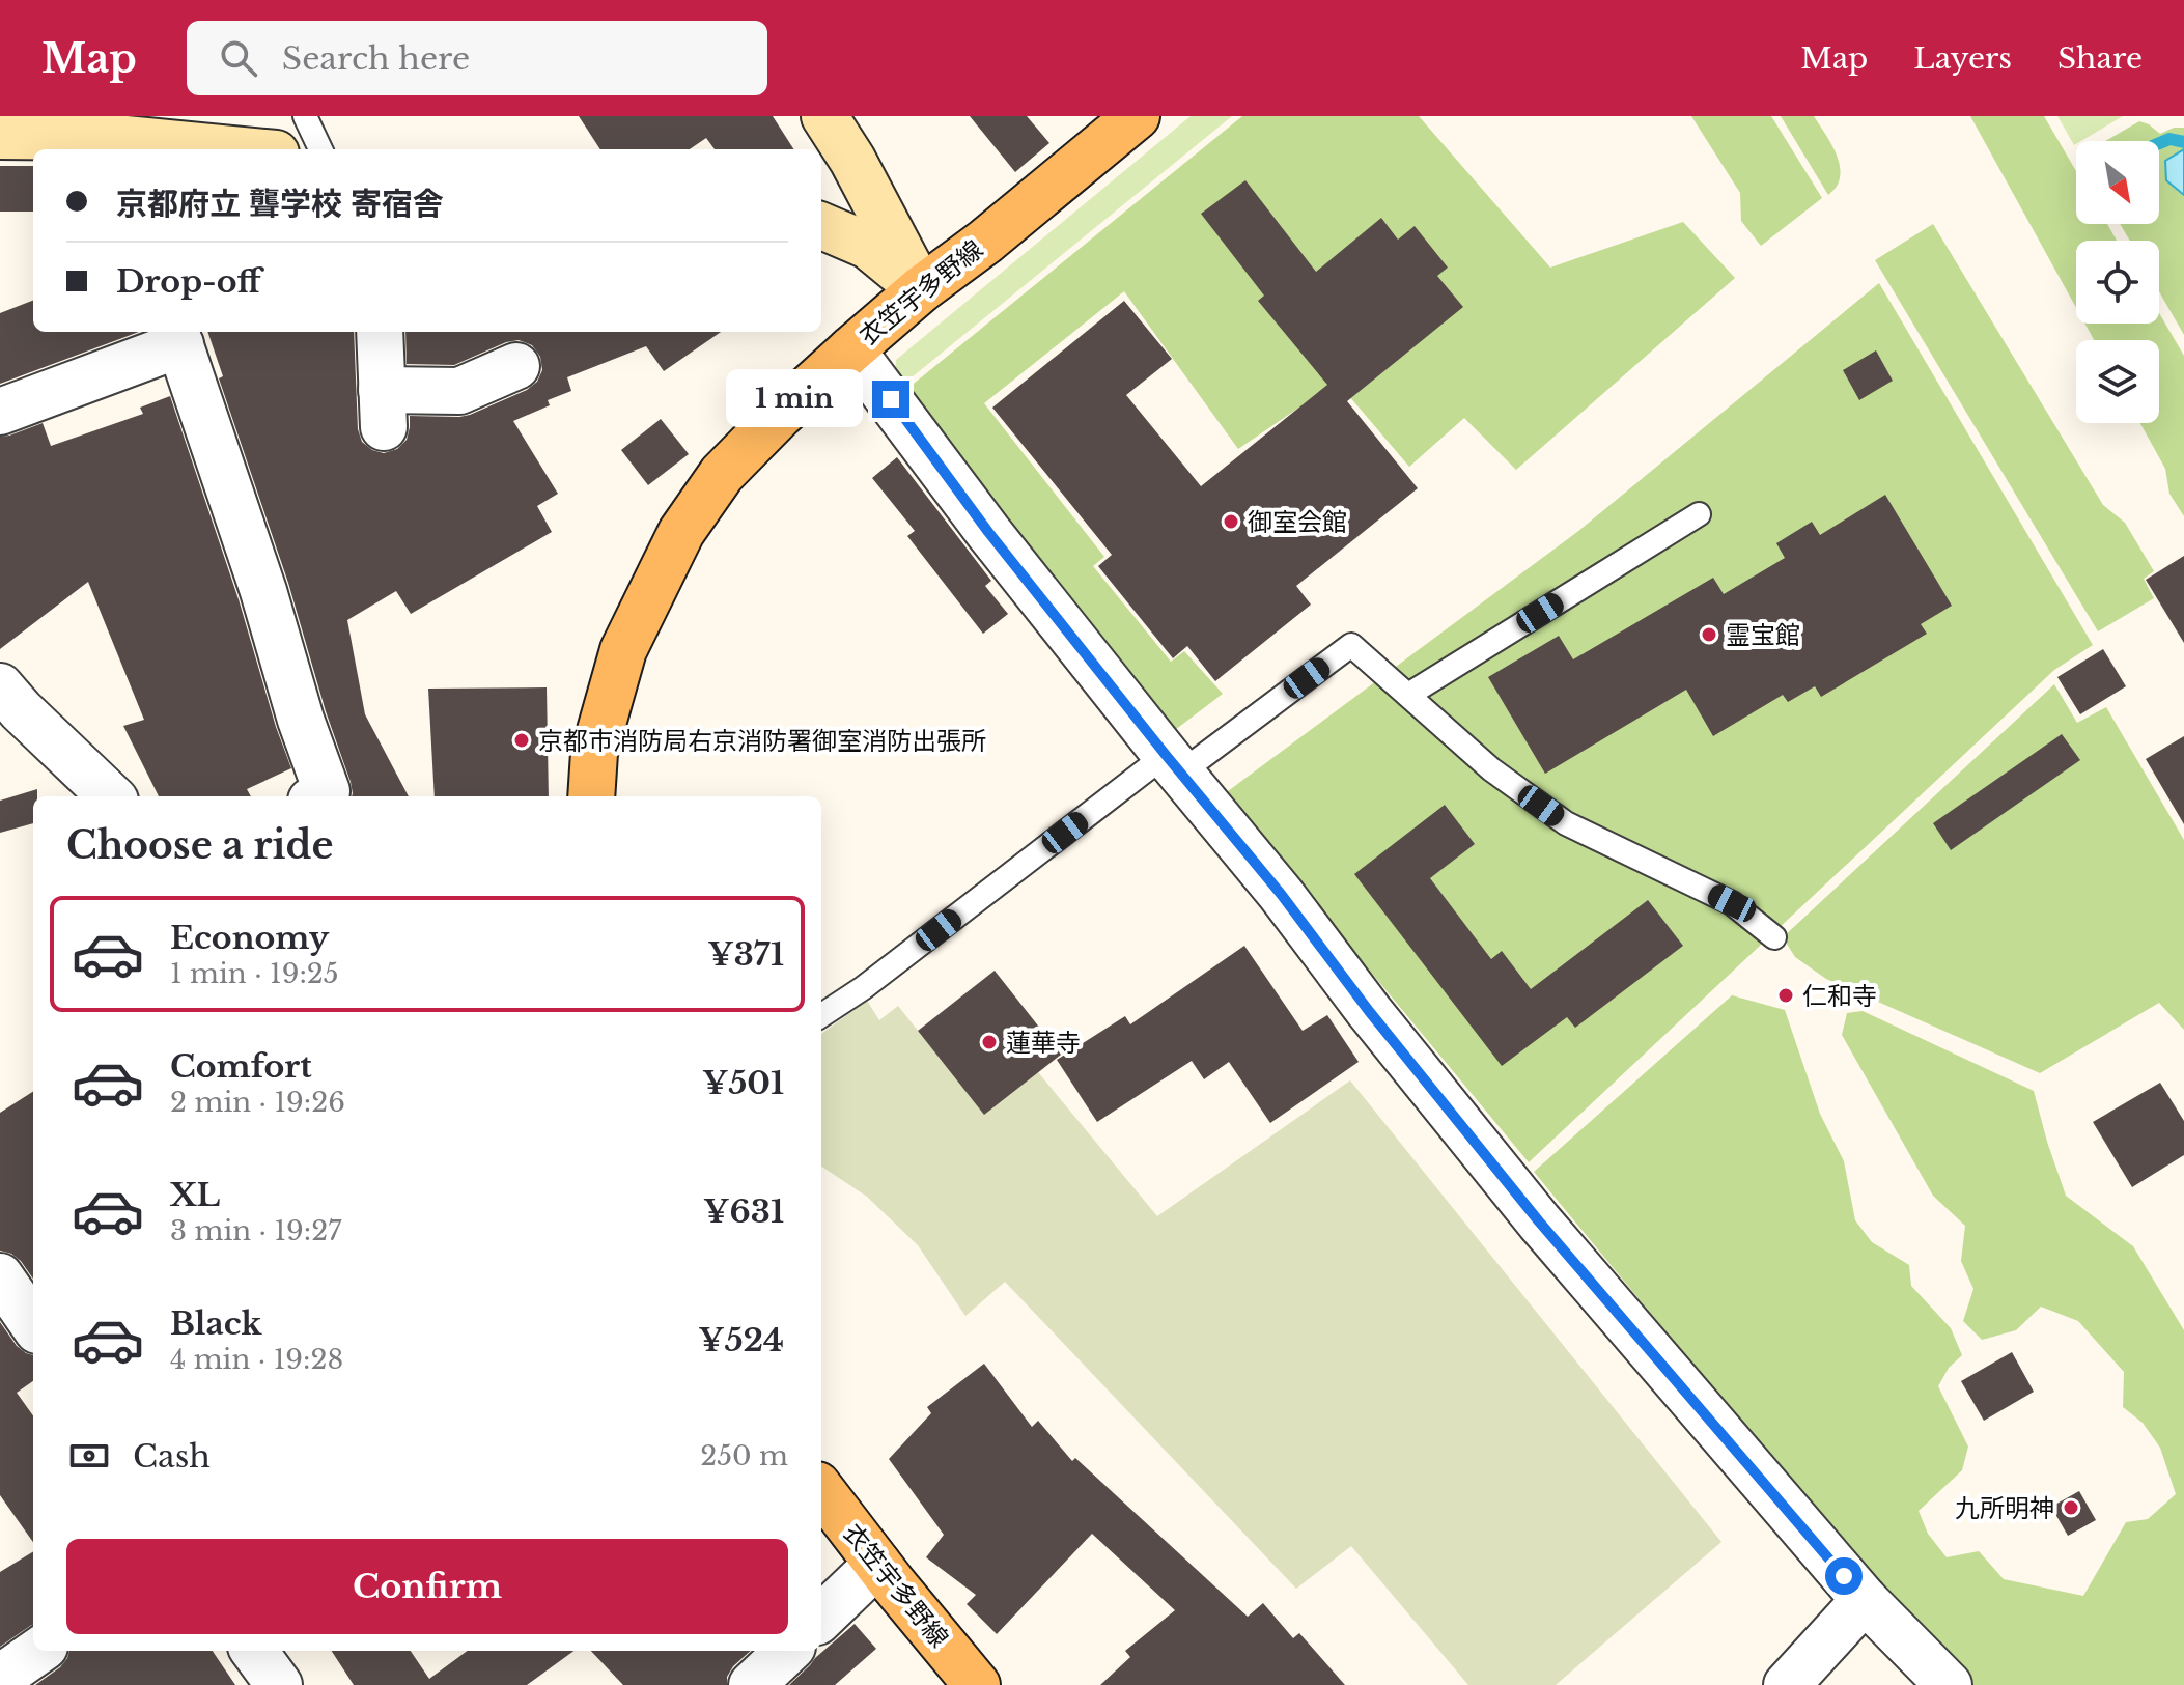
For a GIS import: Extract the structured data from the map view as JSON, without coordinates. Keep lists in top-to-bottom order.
{
  "streets": {
    "main road": ["衣笠宇多野線"]
  },
  "places": [
    "御室会館",
    "霊宝館",
    "京都市消防局右京消防署御室消防出張所",
    "仁和寺",
    "蓮華寺",
    "九所明神"
  ],
  "north": "bottom right",
  "page": {
    "header": "Map",
    "search": "Search here",
    "nav": ["Map", "Layers", "Share"],
    "banner": ["京都府立 聾学校 寄宿舎", "Drop-off"],
    "bubble": "1 min",
    "heading": "Choose a ride",
    "list": [
      {
        "name": "Economy",
        "note": "1 min · 19:25",
        "value": "¥371"
      },
      {
        "name": "Comfort",
        "note": "2 min · 19:26",
        "value": "¥501"
      },
      {
        "name": "XL",
        "note": "3 min · 19:27",
        "value": "¥631"
      },
      {
        "name": "Black",
        "note": "4 min · 19:28",
        "value": "¥524"
      }
    ],
    "pay": ["Cash", "250 m"],
    "buttons": "Confirm"
  }
}
